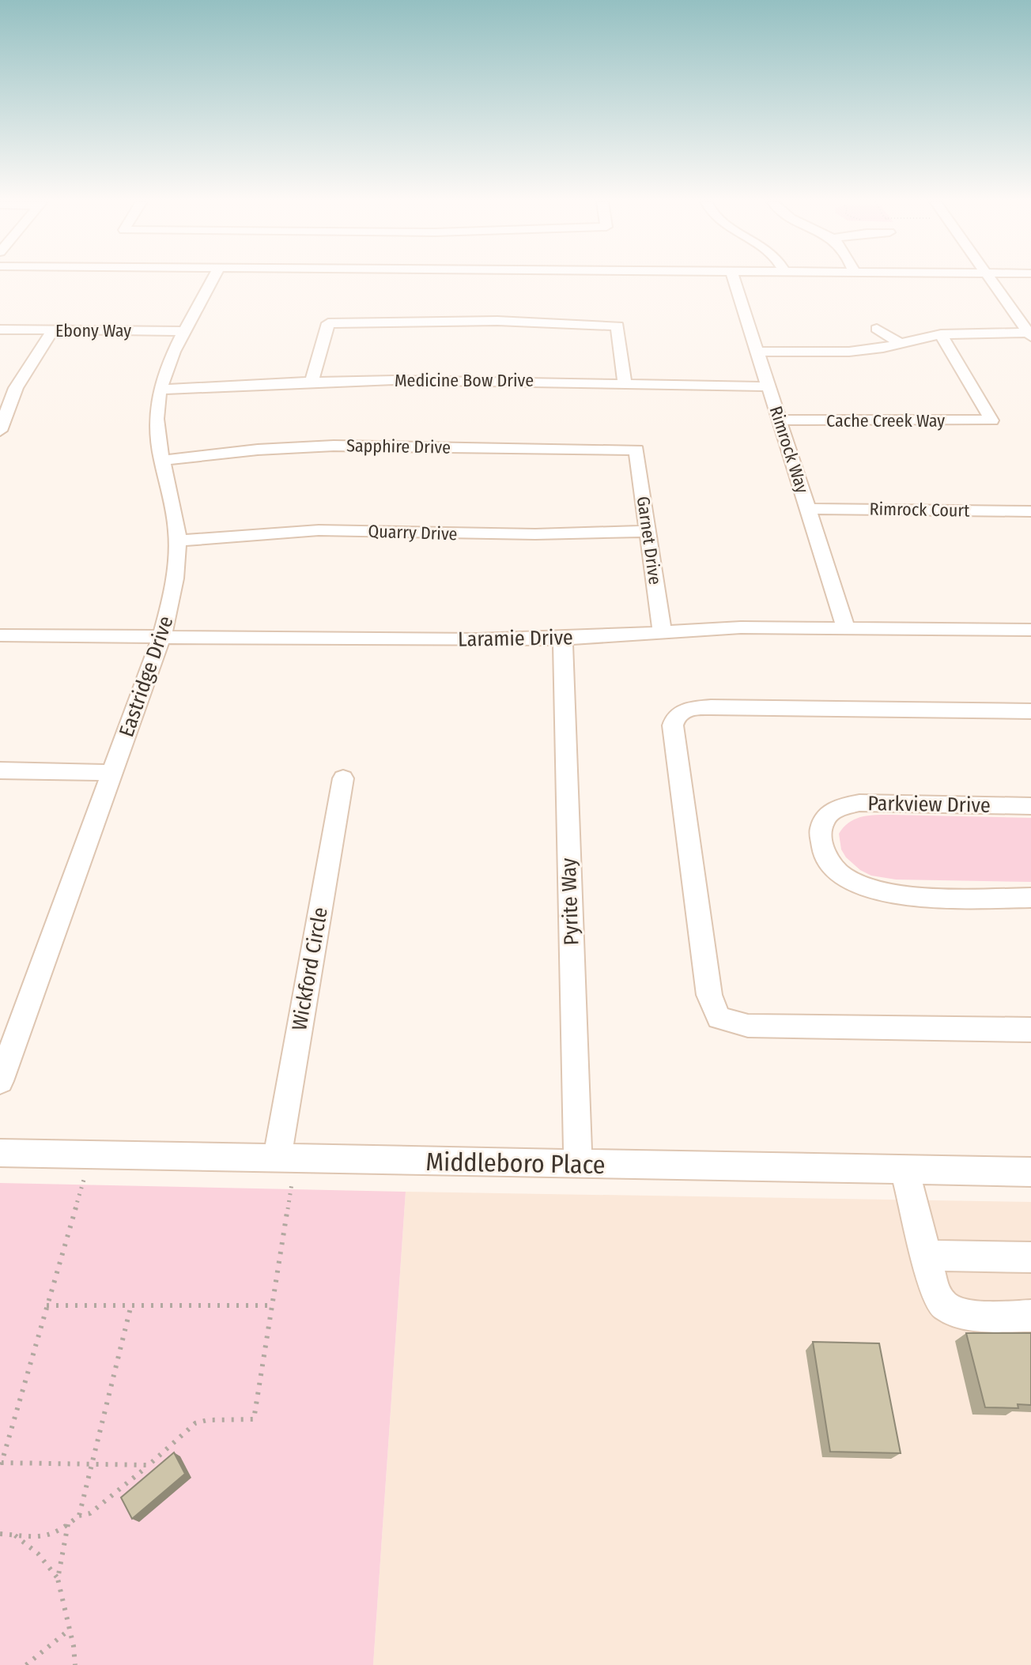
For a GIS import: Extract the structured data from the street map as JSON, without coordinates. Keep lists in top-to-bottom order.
{
  "streets": {
    "street": [
      "Ebony Way",
      "Medicine Bow Drive",
      "Cache Creek Way",
      "Sapphire Drive",
      "Rimrock Way",
      "Rimrock Court",
      "Quarry Drive",
      "Garnet Drive",
      "Laramie Drive",
      "Eastridge Drive",
      "Parkview Drive",
      "Pyrite Way",
      "Wickford Circle",
      "Middleboro Place"
    ]
  },
  "crossings": [
    ["Ebony Way", "Eastridge Drive"],
    ["Medicine Bow Drive", "Rimrock Way"],
    ["Medicine Bow Drive", "Eastridge Drive"],
    ["Cache Creek Way", "Rimrock Way"],
    ["Sapphire Drive", "Garnet Drive"],
    ["Sapphire Drive", "Eastridge Drive"],
    ["Rimrock Way", "Rimrock Court"],
    ["Rimrock Way", "Laramie Drive"],
    ["Quarry Drive", "Garnet Drive"],
    ["Quarry Drive", "Eastridge Drive"],
    ["Garnet Drive", "Laramie Drive"],
    ["Laramie Drive", "Eastridge Drive"],
    ["Laramie Drive", "Pyrite Way"],
    ["Pyrite Way", "Middleboro Place"],
    ["Wickford Circle", "Middleboro Place"]
  ]
}
